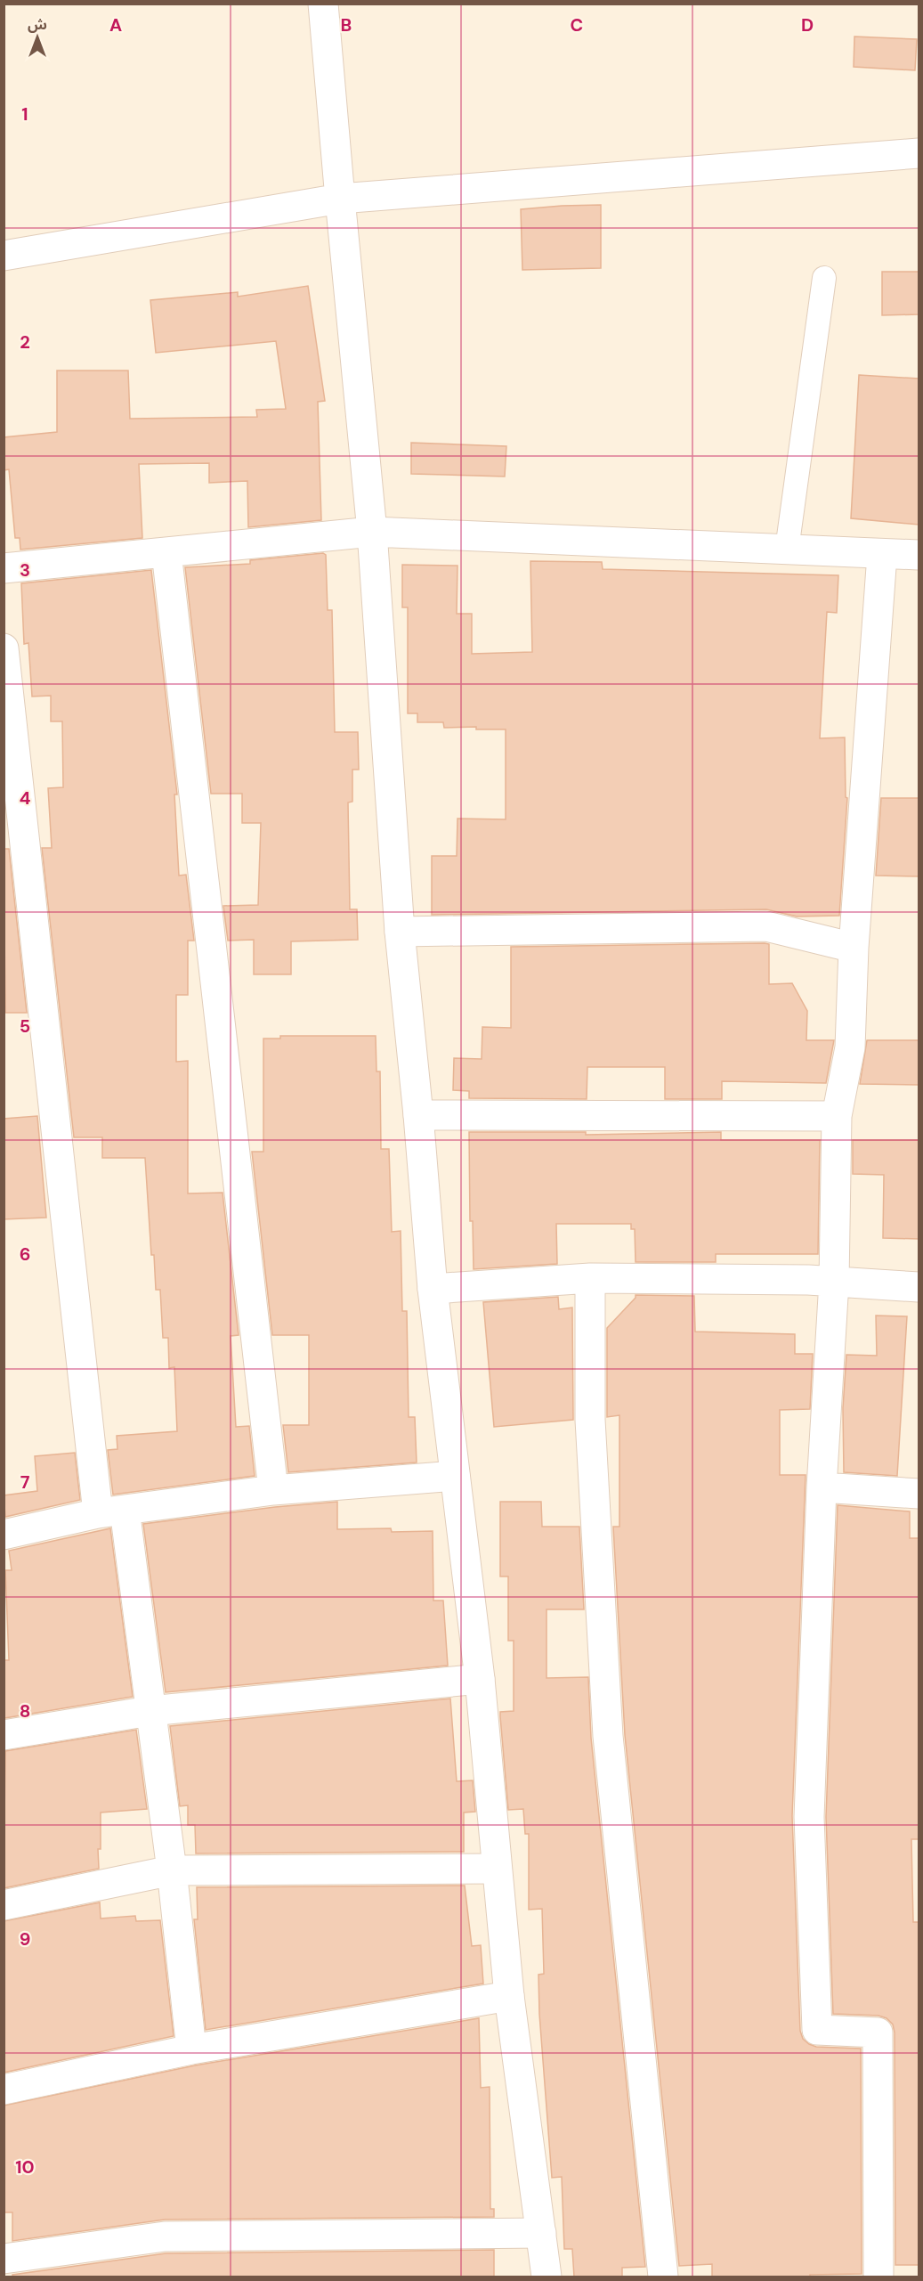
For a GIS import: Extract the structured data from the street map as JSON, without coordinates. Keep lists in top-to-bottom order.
{
  "north": "top",
  "grid": {
    "columns": [
      "A",
      "B",
      "C",
      "D"
    ],
    "rows": [
      "1",
      "2",
      "3",
      "4",
      "5",
      "6",
      "7",
      "8",
      "9",
      "10"
    ]
  }
}
